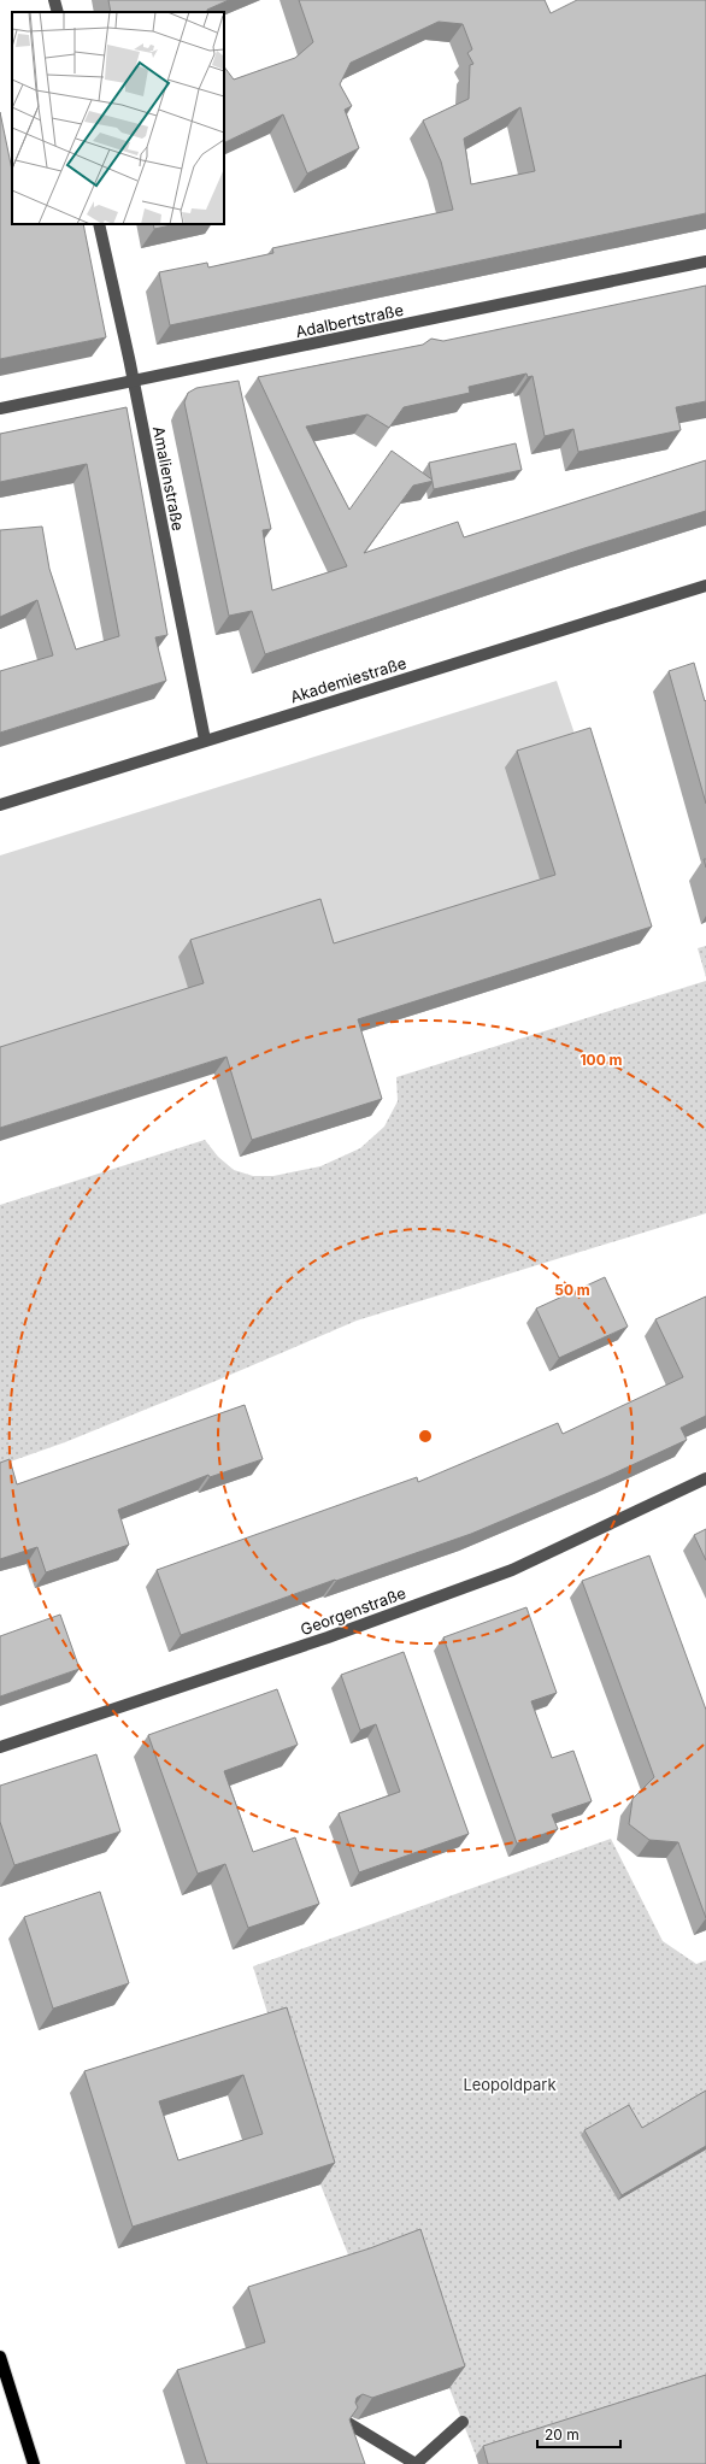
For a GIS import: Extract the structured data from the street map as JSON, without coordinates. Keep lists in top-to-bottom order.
{
  "streets": {
    "street": [
      "Adalbertstraße",
      "Amalienstraße",
      "Akademiestraße",
      "Georgenstraße"
    ]
  },
  "crossings": [
    ["Adalbertstraße", "Amalienstraße"],
    ["Amalienstraße", "Akademiestraße"]
  ],
  "parks": ["Leopoldpark"],
  "scale_bar": "20 m",
  "rings": ["100 m", "50 m"]
}
